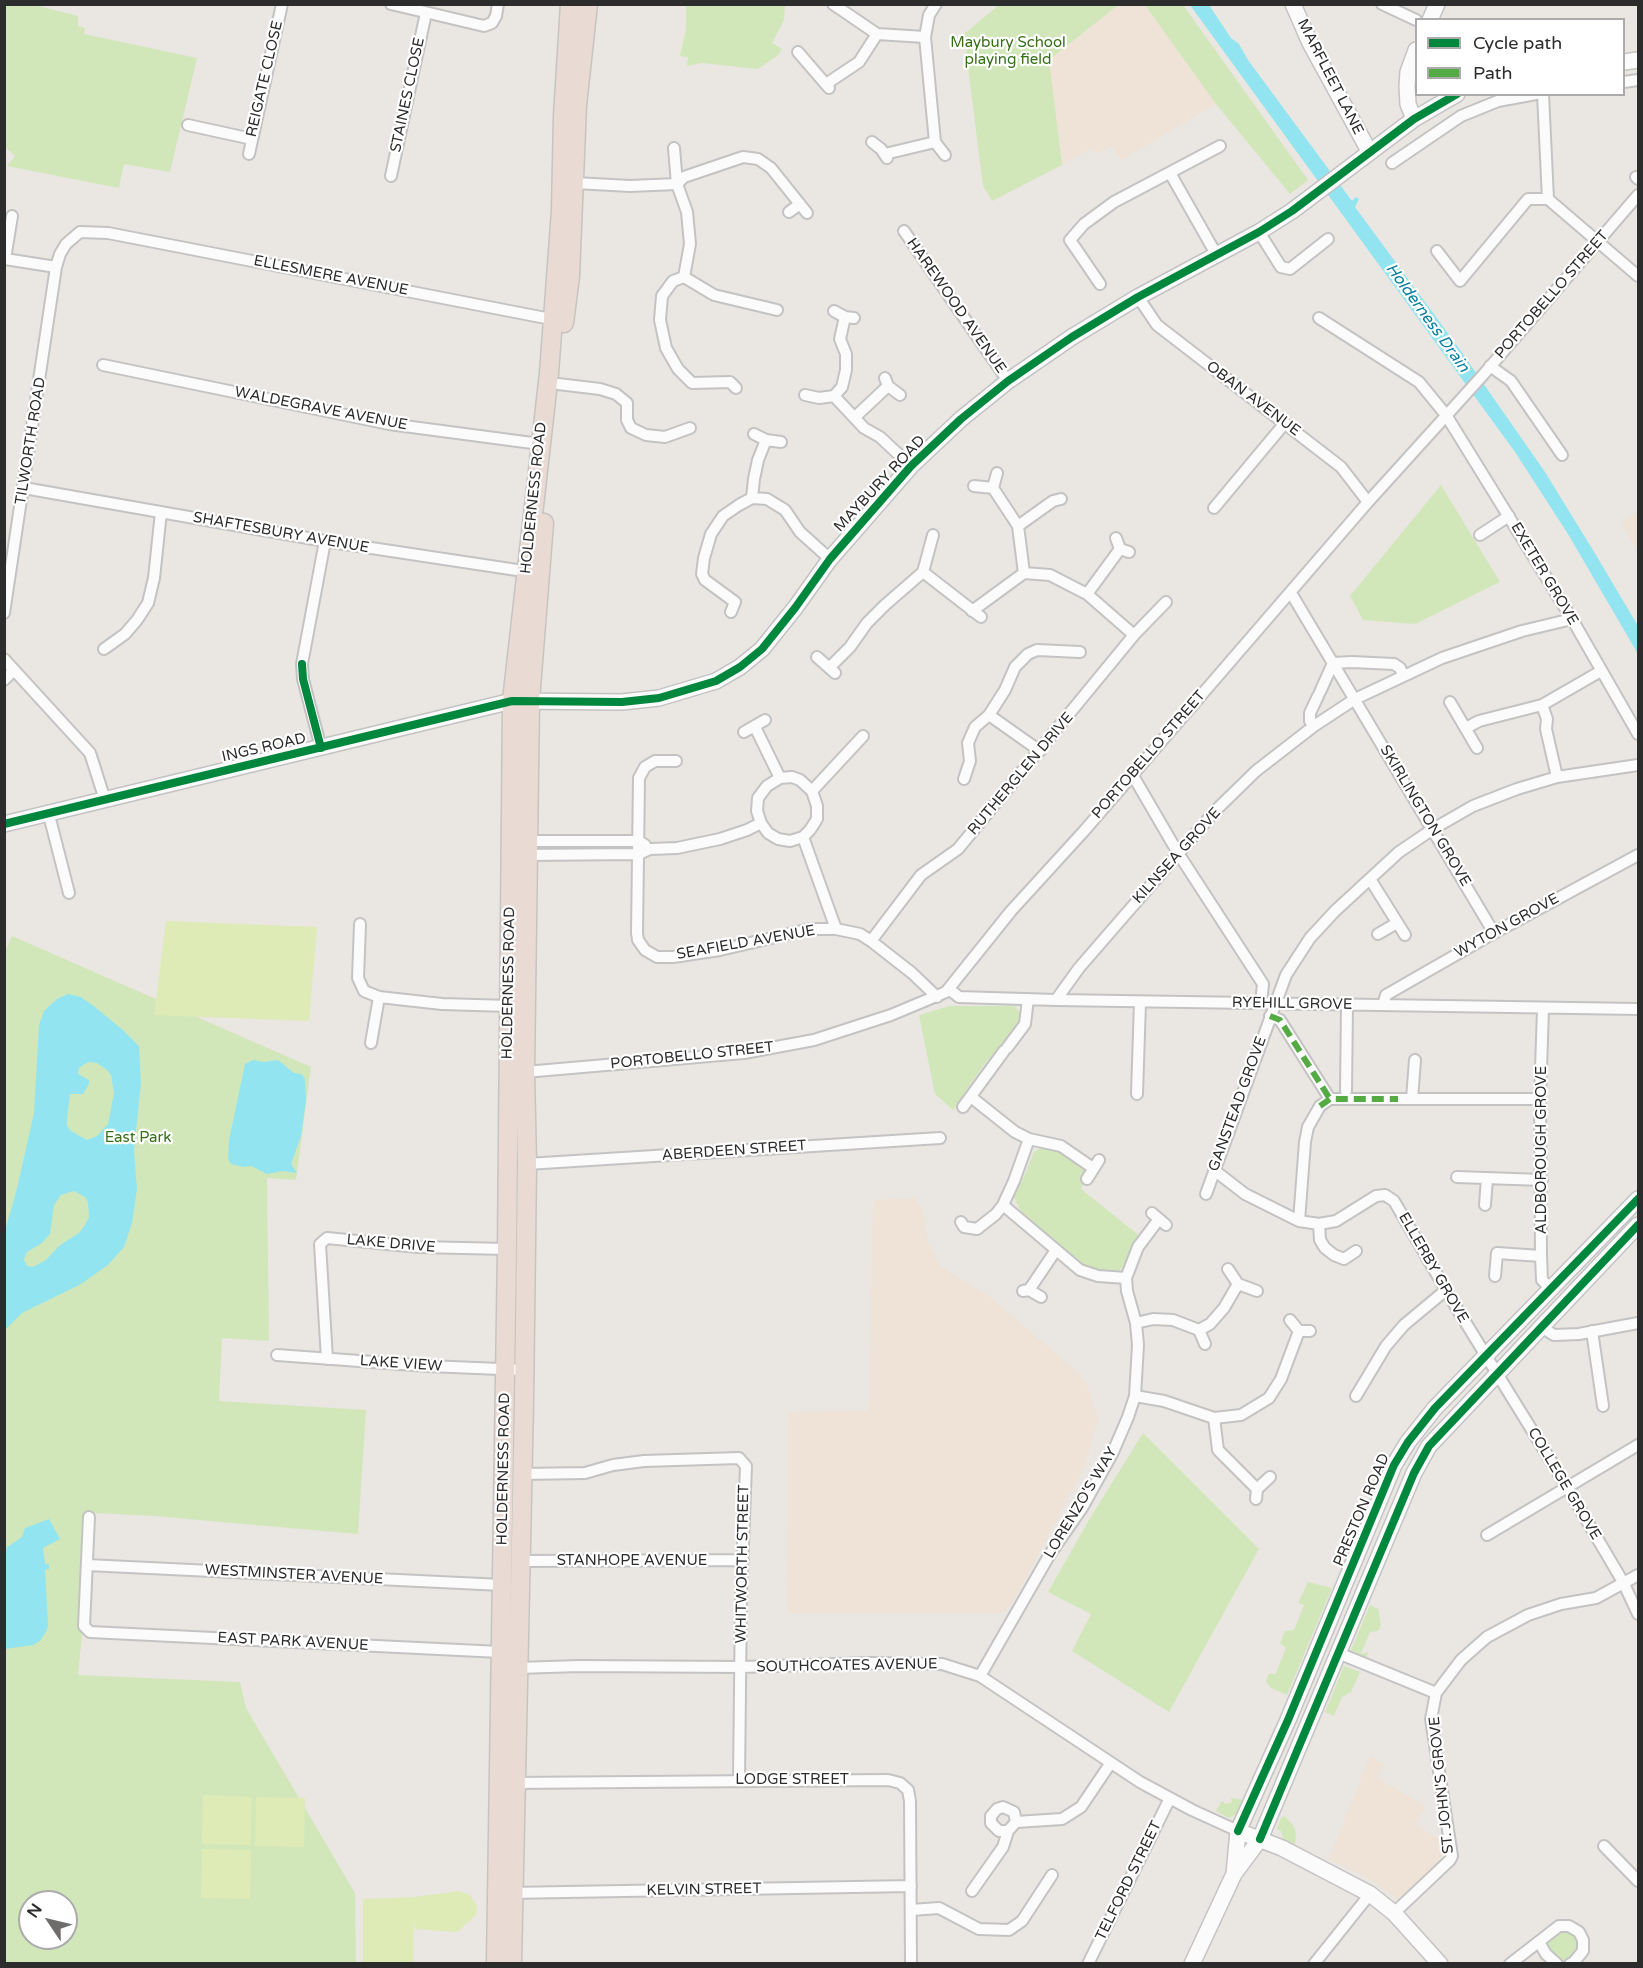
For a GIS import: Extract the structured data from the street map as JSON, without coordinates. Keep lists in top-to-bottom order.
{
  "streets": {
    "highway": ["HOLDERNESS ROAD"],
    "street": [
      "MARFLEET LANE",
      "REIGATE CLOSE",
      "STAINES CLOSE",
      "ELLESMERE AVENUE",
      "PORTOBELLO STREET",
      "HAREWOOD AVENUE",
      "OBAN AVENUE",
      "WALDEGRAVE AVENUE",
      "TILWORTH ROAD",
      "MAYBURY ROAD",
      "SHAFTESBURY AVENUE",
      "EXETER GROVE",
      "INGS ROAD",
      "RUTHERGLEN DRIVE",
      "SKIRLINGTON GROVE",
      "KILNSEA GROVE",
      "WYTON GROVE",
      "SEAFIELD AVENUE",
      "RYEHILL GROVE",
      "GANSTEAD GROVE",
      "ALDBOROUGH GROVE",
      "ABERDEEN STREET",
      "LAKE DRIVE",
      "ELLERBY GROVE",
      "LAKE VIEW",
      "COLLEGE GROVE",
      "LORENZO'S WAY",
      "PRESTON ROAD",
      "STANHOPE AVENUE",
      "WHITWORTH STREET",
      "WESTMINSTER AVENUE",
      "EAST PARK AVENUE",
      "SOUTHCOATES AVENUE",
      "LODGE STREET",
      "ST. JOHN'S GROVE",
      "TELFORD STREET",
      "KELVIN STREET"
    ]
  },
  "crossings": [
    ["MARFLEET LANE", "MAYBURY ROAD"],
    ["ELLESMERE AVENUE", "TILWORTH ROAD"],
    ["ELLESMERE AVENUE", "HOLDERNESS ROAD"],
    ["PORTOBELLO STREET", "OBAN AVENUE"],
    ["PORTOBELLO STREET", "HOLDERNESS ROAD"],
    ["PORTOBELLO STREET", "EXETER GROVE"],
    ["PORTOBELLO STREET", "SKIRLINGTON GROVE"],
    ["PORTOBELLO STREET", "SEAFIELD AVENUE"],
    ["PORTOBELLO STREET", "RYEHILL GROVE"],
    ["HAREWOOD AVENUE", "MAYBURY ROAD"],
    ["OBAN AVENUE", "MAYBURY ROAD"],
    ["WALDEGRAVE AVENUE", "HOLDERNESS ROAD"],
    ["TILWORTH ROAD", "SHAFTESBURY AVENUE"],
    ["MAYBURY ROAD", "HOLDERNESS ROAD"],
    ["MAYBURY ROAD", "INGS ROAD"],
    ["HOLDERNESS ROAD", "SHAFTESBURY AVENUE"],
    ["HOLDERNESS ROAD", "INGS ROAD"],
    ["HOLDERNESS ROAD", "ABERDEEN STREET"],
    ["HOLDERNESS ROAD", "LAKE DRIVE"],
    ["HOLDERNESS ROAD", "LAKE VIEW"],
    ["HOLDERNESS ROAD", "STANHOPE AVENUE"],
    ["HOLDERNESS ROAD", "WHITWORTH STREET"],
    ["HOLDERNESS ROAD", "WESTMINSTER AVENUE"],
    ["HOLDERNESS ROAD", "EAST PARK AVENUE"],
    ["HOLDERNESS ROAD", "SOUTHCOATES AVENUE"],
    ["HOLDERNESS ROAD", "LODGE STREET"],
    ["HOLDERNESS ROAD", "KELVIN STREET"],
    ["EXETER GROVE", "KILNSEA GROVE"],
    ["RUTHERGLEN DRIVE", "SEAFIELD AVENUE"],
    ["SKIRLINGTON GROVE", "KILNSEA GROVE"],
    ["SKIRLINGTON GROVE", "WYTON GROVE"],
    ["SKIRLINGTON GROVE", "GANSTEAD GROVE"],
    ["KILNSEA GROVE", "RYEHILL GROVE"],
    ["WYTON GROVE", "RYEHILL GROVE"],
    ["RYEHILL GROVE", "GANSTEAD GROVE"],
    ["RYEHILL GROVE", "ALDBOROUGH GROVE"],
    ["GANSTEAD GROVE", "ELLERBY GROVE"],
    ["ALDBOROUGH GROVE", "PRESTON ROAD"],
    ["LAKE DRIVE", "LAKE VIEW"],
    ["ELLERBY GROVE", "COLLEGE GROVE"],
    ["ELLERBY GROVE", "PRESTON ROAD"],
    ["COLLEGE GROVE", "PRESTON ROAD"],
    ["COLLEGE GROVE", "ST. JOHN'S GROVE"],
    ["LORENZO'S WAY", "SOUTHCOATES AVENUE"],
    ["PRESTON ROAD", "SOUTHCOATES AVENUE"],
    ["STANHOPE AVENUE", "WHITWORTH STREET"],
    ["WHITWORTH STREET", "SOUTHCOATES AVENUE"],
    ["WHITWORTH STREET", "LODGE STREET"],
    ["WESTMINSTER AVENUE", "EAST PARK AVENUE"],
    ["SOUTHCOATES AVENUE", "TELFORD STREET"],
    ["LODGE STREET", "KELVIN STREET"]
  ],
  "water": ["Holderness Drain"],
  "parks": ["Maybury School playing field", "East Park"],
  "legend": ["Cycle path", "Path"],
  "north": "top left"
}
